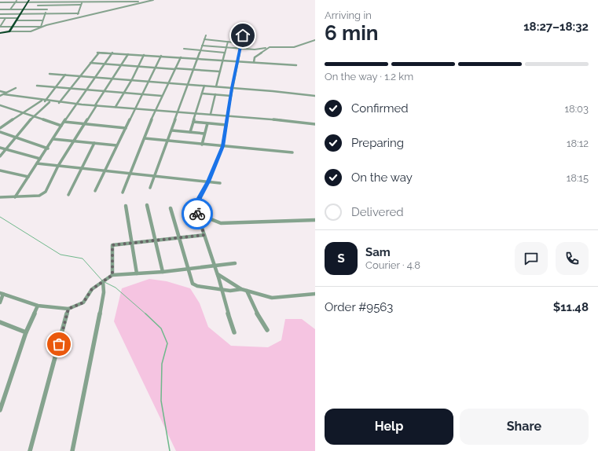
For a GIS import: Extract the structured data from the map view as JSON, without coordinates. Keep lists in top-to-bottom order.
{
  "page": {
    "heading": ["6 min", "Arriving in", "18:27–18:32"],
    "panel": [
      "Sam",
      "Courier · 4.8",
      "Order #9563",
      "$11.48"
    ],
    "bar": "On the way · 1.2 km",
    "list": [
      ["Confirmed", "18:03"],
      ["Preparing", "18:12"],
      ["On the way", "18:15"],
      "Delivered"
    ],
    "round": "S",
    "buttons": ["Help", "Share"]
  }
}
